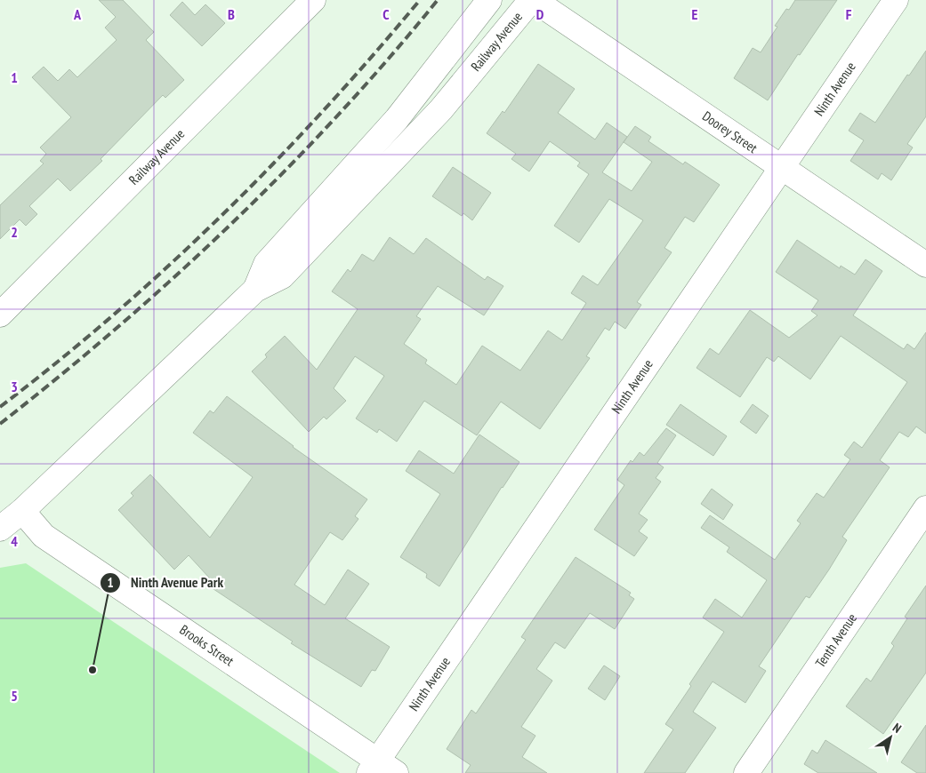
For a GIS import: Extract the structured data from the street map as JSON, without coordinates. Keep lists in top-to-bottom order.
{
  "streets": {
    "street": [
      "Railway Avenue",
      "Ninth Avenue",
      "Doorey Street",
      "Tenth Avenue",
      "Brooks Street"
    ]
  },
  "crossings": [
    ["Railway Avenue", "Doorey Street"],
    ["Railway Avenue", "Brooks Street"],
    ["Ninth Avenue", "Doorey Street"],
    ["Ninth Avenue", "Brooks Street"]
  ],
  "places": ["Ninth Avenue Park"],
  "north": "top right",
  "grid": {
    "columns": [
      "A",
      "B",
      "C",
      "D",
      "E",
      "F"
    ],
    "rows": [
      "1",
      "2",
      "3",
      "4",
      "5"
    ]
  }
}
